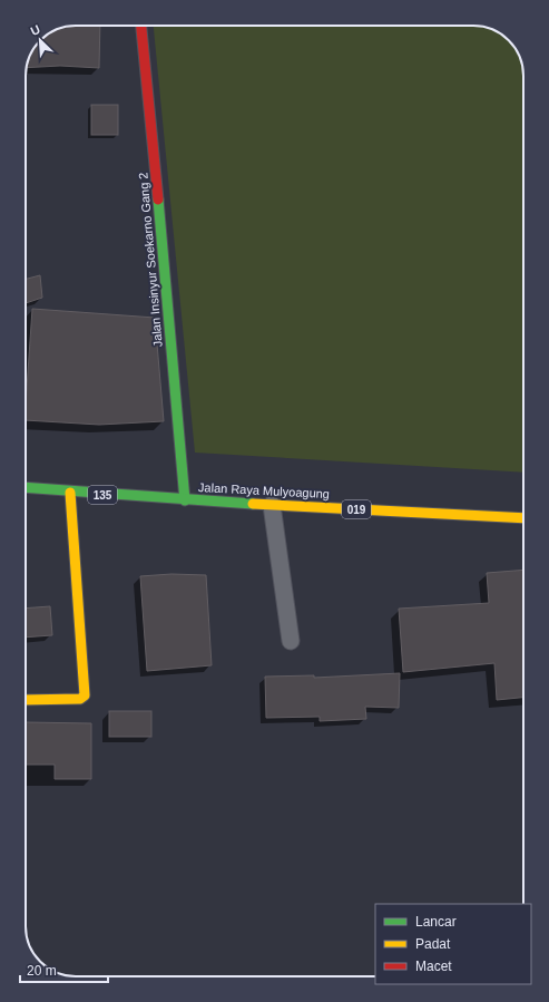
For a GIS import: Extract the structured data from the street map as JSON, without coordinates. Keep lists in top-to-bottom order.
{
  "streets": {
    "street": [
      "Jalan Insinyur Soekarno Gang 2",
      "Jalan Raya Mulyoagung",
      "135",
      "019"
    ]
  },
  "crossings": [
    ["Jalan Insinyur Soekarno Gang 2", "Jalan Raya Mulyoagung"],
    ["Jalan Insinyur Soekarno Gang 2", "135"],
    ["Jalan Raya Mulyoagung", "135"]
  ],
  "legend": ["Lancar", "Padat", "Macet"],
  "scale_bar": "20 m",
  "north": "top left"
}
